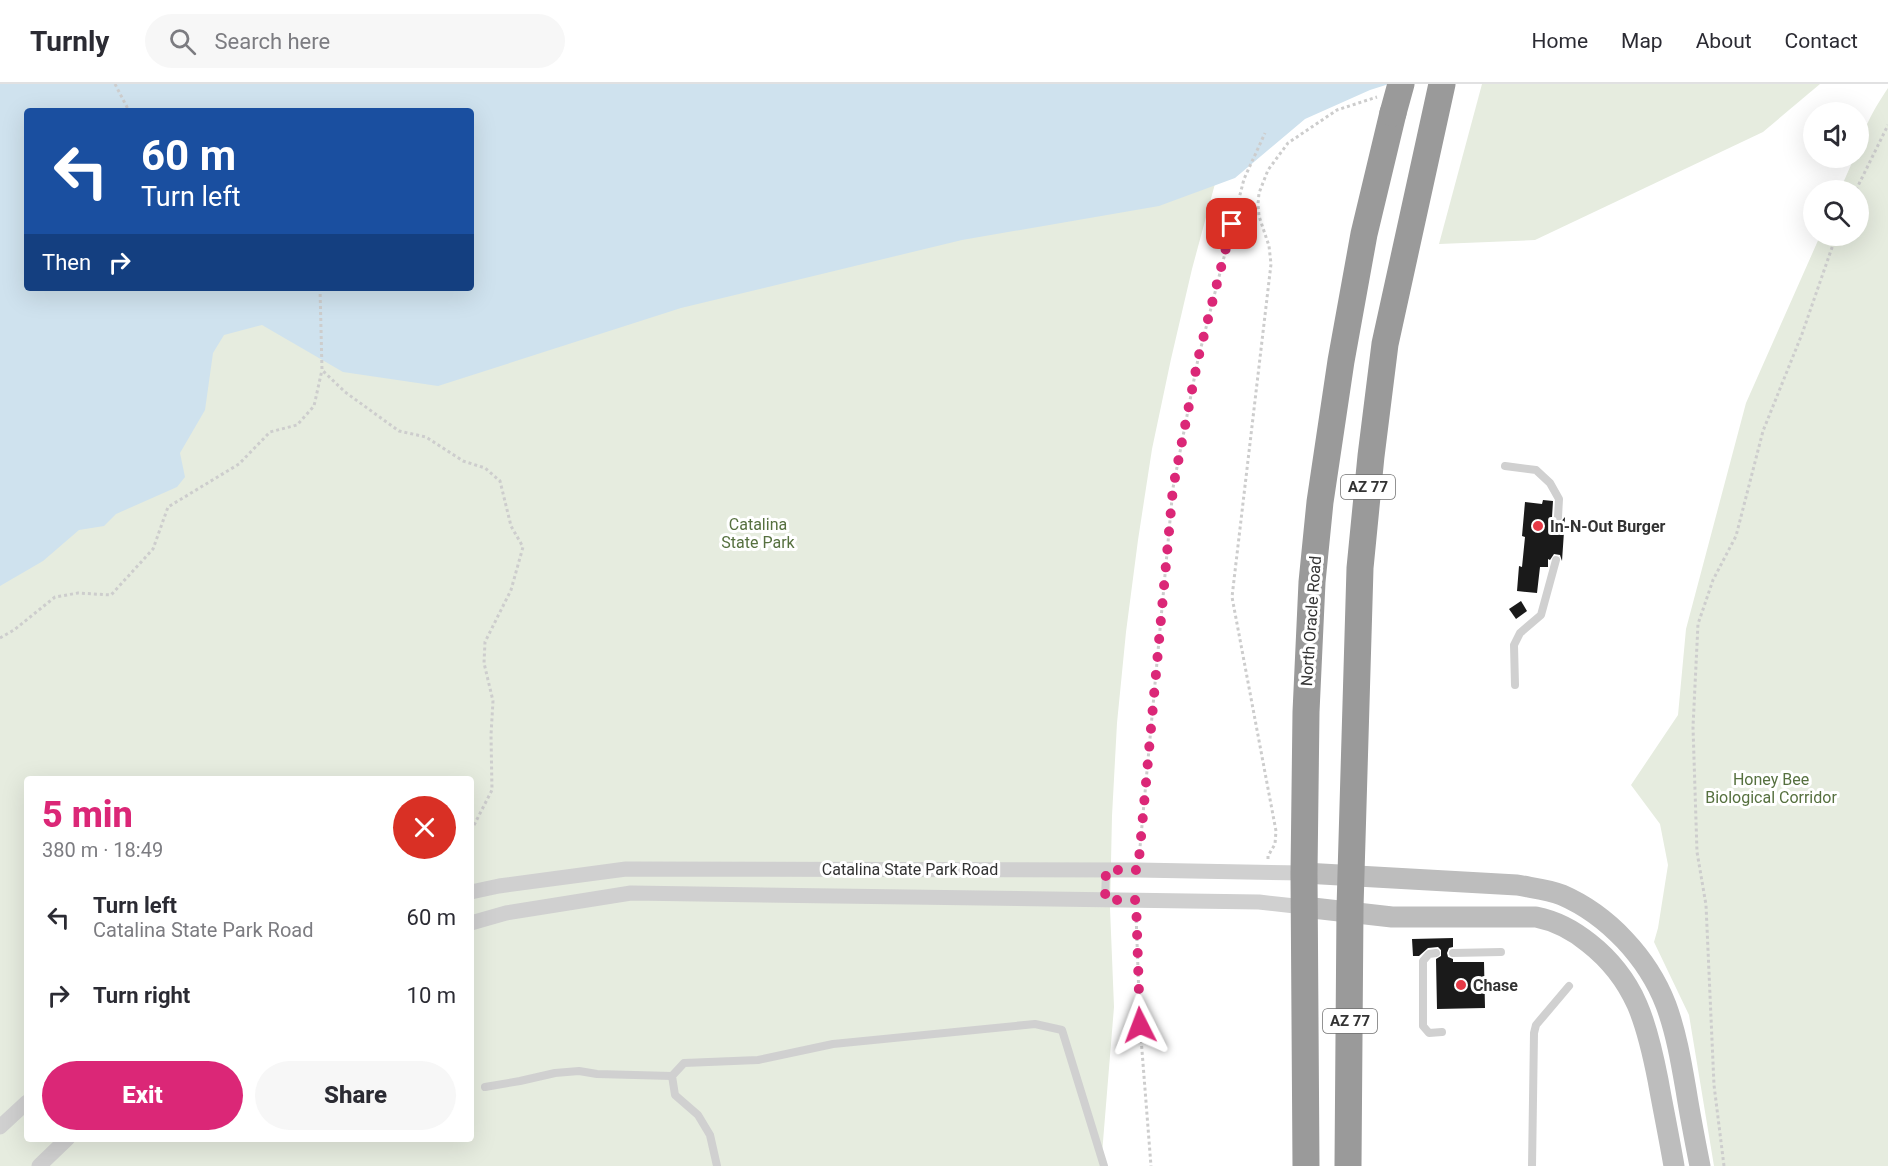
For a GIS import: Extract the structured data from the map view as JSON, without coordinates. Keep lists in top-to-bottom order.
{
  "streets": {
    "highway": ["AZ 77", "North Oracle Road"],
    "street": ["Catalina State Park Road"]
  },
  "crossings": [
    ["AZ 77", "Catalina State Park Road"],
    ["North Oracle Road", "Catalina State Park Road"]
  ],
  "parks": ["Catalina State Park", "Honey Bee Biological Corridor"],
  "places": ["In-N-Out Burger", "Chase"],
  "page": {
    "header": "Turnly",
    "search": "Search here",
    "nav": [
      "Home",
      "Map",
      "About",
      "Contact"
    ],
    "turn": ["60 m", "Turn left"],
    "then": "Then",
    "heading": ["5 min", "380 m · 18:49"],
    "list": [
      {
        "name": "Turn left",
        "note": "Catalina State Park Road",
        "value": "60 m"
      },
      {
        "name": "Turn right",
        "value": "10 m"
      }
    ],
    "buttons": ["Exit", "Share"]
  }
}
